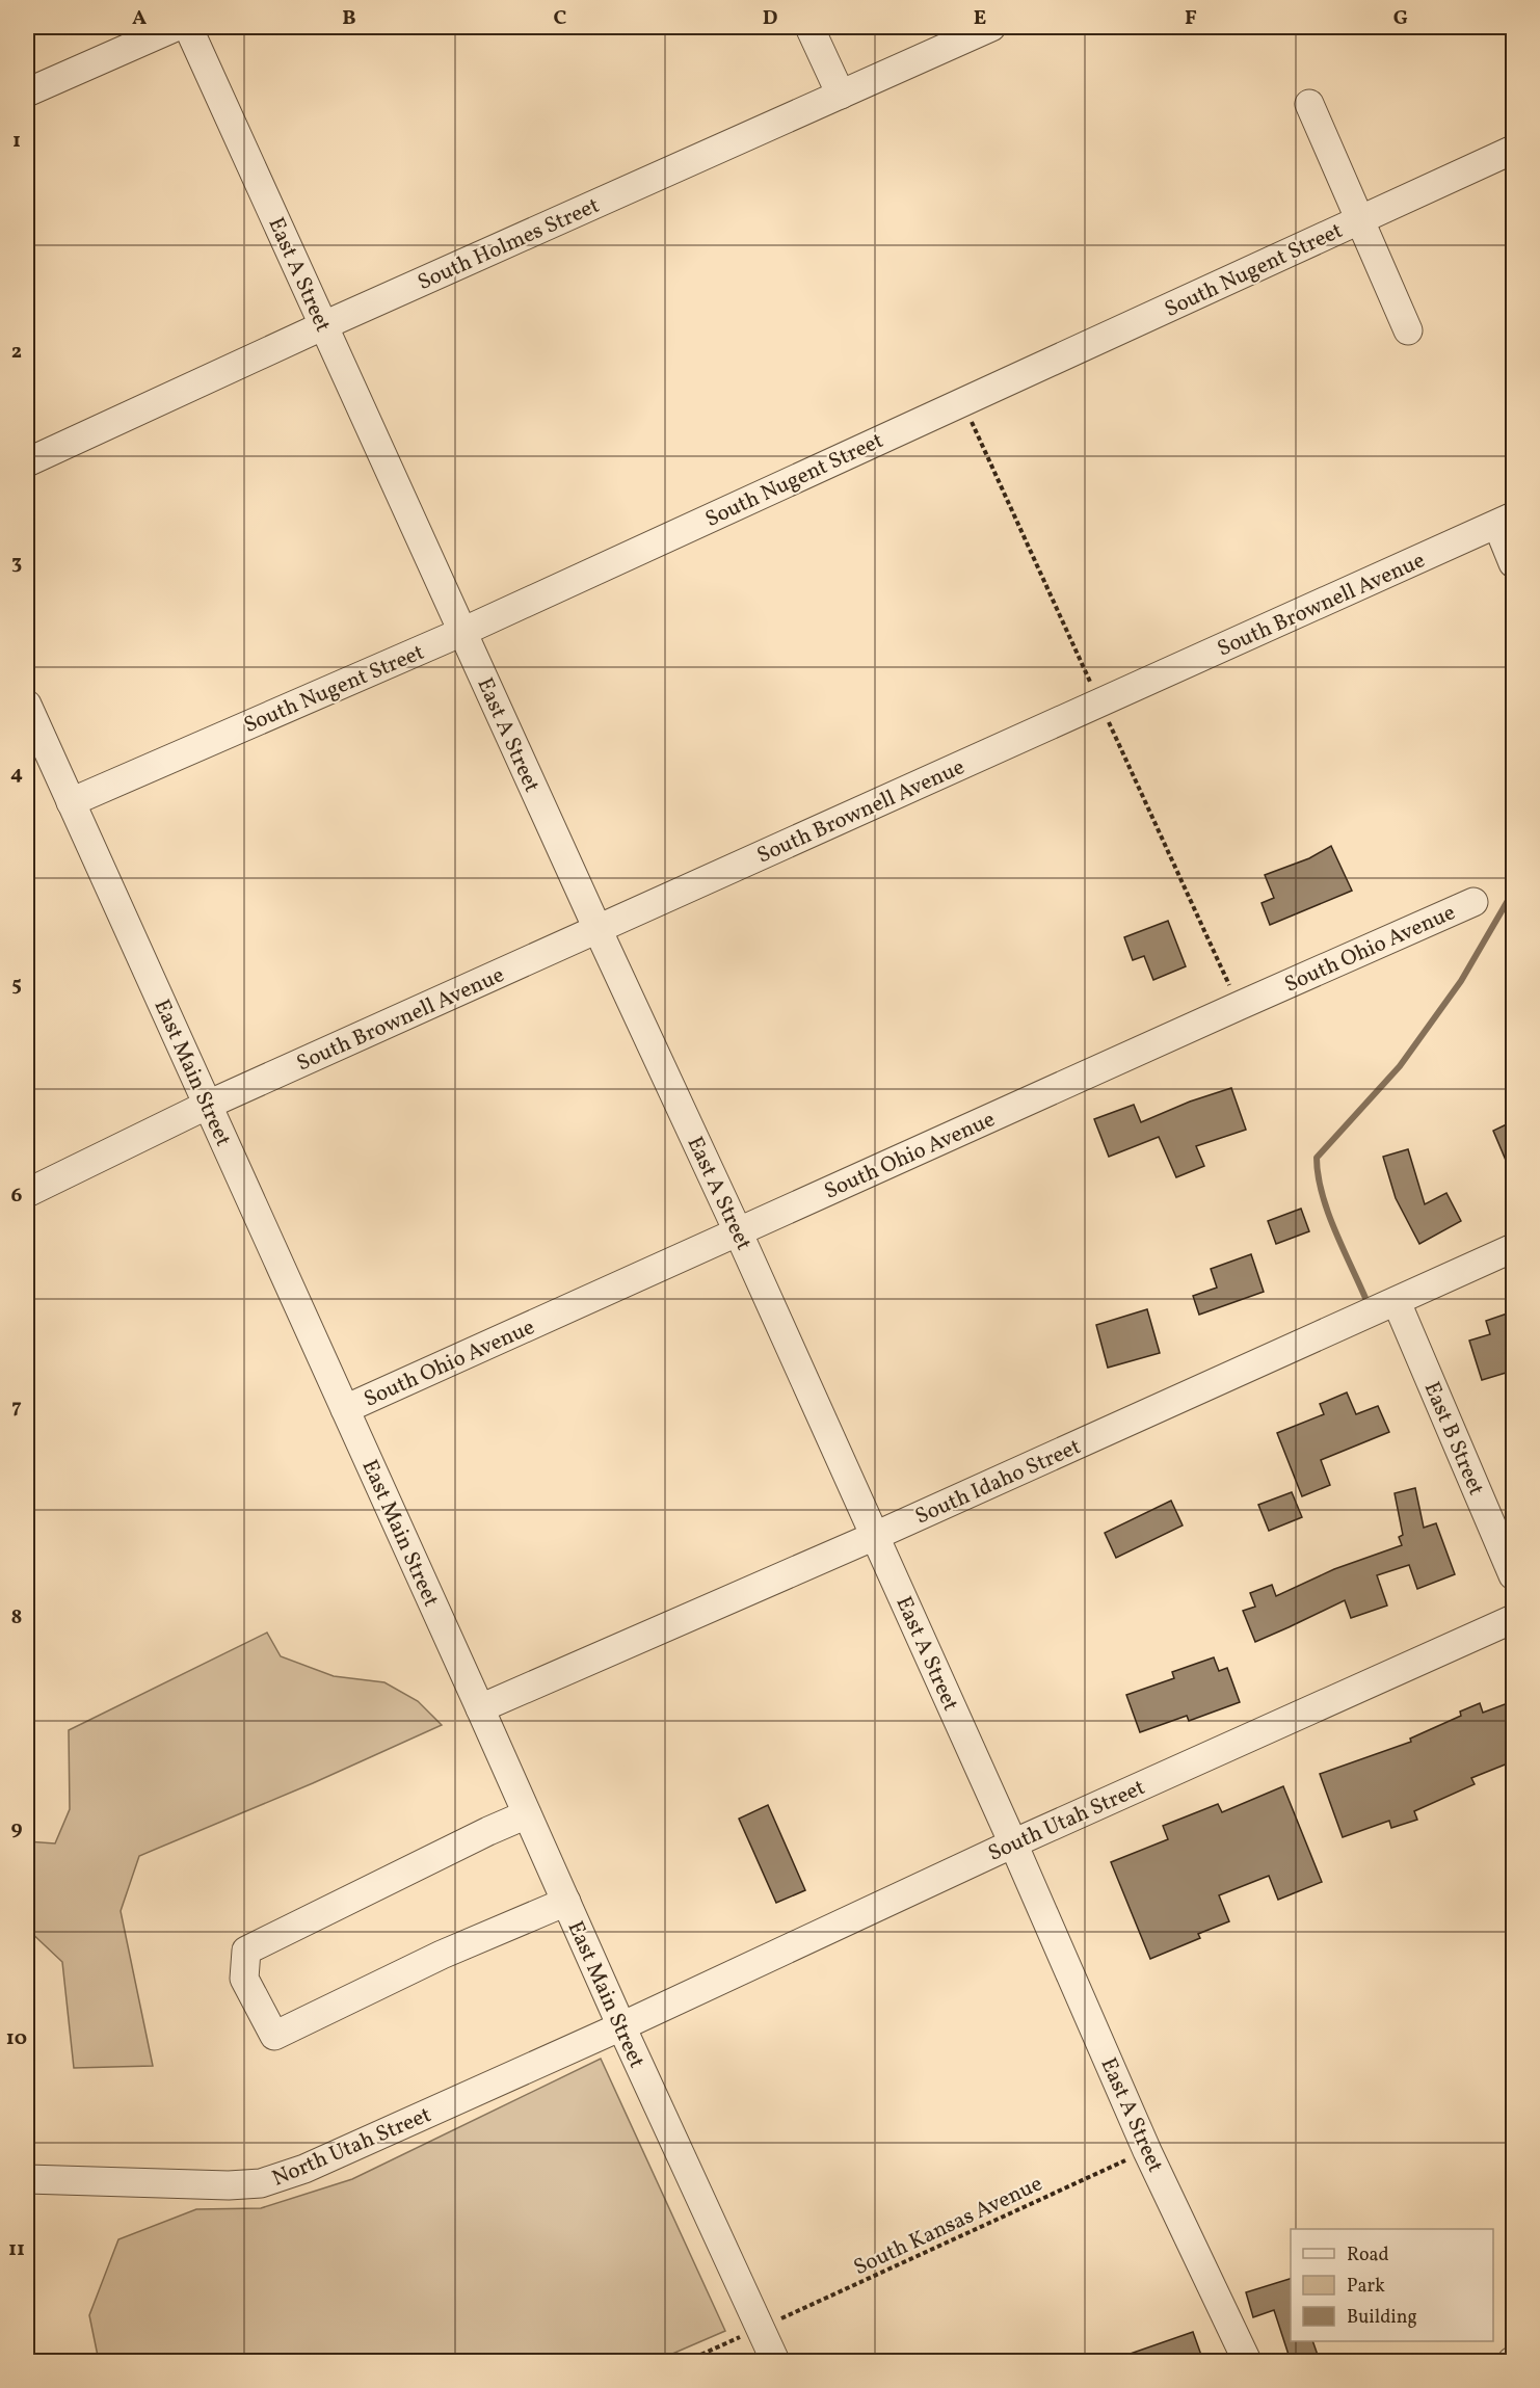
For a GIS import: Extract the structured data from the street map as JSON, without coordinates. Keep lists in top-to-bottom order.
{
  "streets": {
    "street": [
      "South Holmes Street",
      "South Nugent Street",
      "East A Street",
      "South Brownell Avenue",
      "South Ohio Avenue",
      "East Main Street",
      "East B Street",
      "South Idaho Street",
      "South Utah Street",
      "North Utah Street"
    ],
    "path": ["South Kansas Avenue"]
  },
  "crossings": [
    ["South Holmes Street", "East A Street"],
    ["South Nugent Street", "East A Street"],
    ["South Nugent Street", "East Main Street"],
    ["East A Street", "South Brownell Avenue"],
    ["East A Street", "South Ohio Avenue"],
    ["East A Street", "South Idaho Street"],
    ["East A Street", "South Utah Street"],
    ["East A Street", "South Kansas Avenue"],
    ["South Brownell Avenue", "East Main Street"],
    ["South Ohio Avenue", "East Main Street"],
    ["East Main Street", "South Idaho Street"],
    ["East Main Street", "South Utah Street"],
    ["East Main Street", "North Utah Street"],
    ["East Main Street", "South Kansas Avenue"],
    ["East B Street", "South Idaho Street"],
    ["South Utah Street", "North Utah Street"]
  ],
  "legend": ["Road", "Park", "Building"],
  "grid": {
    "columns": [
      "A",
      "B",
      "C",
      "D",
      "E",
      "F",
      "G"
    ],
    "rows": [
      "1",
      "2",
      "3",
      "4",
      "5",
      "6",
      "7",
      "8",
      "9",
      "10",
      "11"
    ]
  }
}
